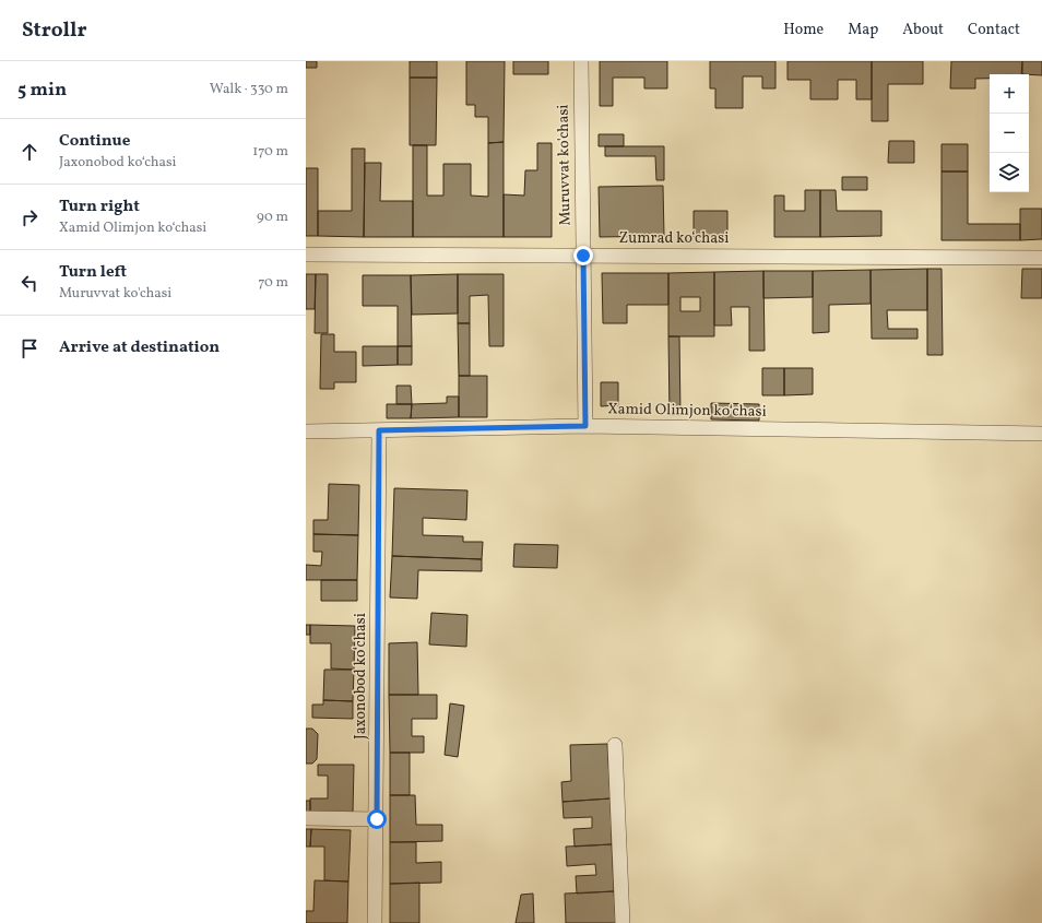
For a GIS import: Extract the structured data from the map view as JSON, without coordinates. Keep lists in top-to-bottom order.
{
  "streets": {
    "street": [
      "Muruvvat ko'chasi",
      "Zumrad koʻchasi",
      "Xamid Olimjon koʻchasi",
      "Jaxonobod koʻchasi"
    ]
  },
  "crossings": [
    ["Muruvvat ko'chasi", "Zumrad koʻchasi"],
    ["Muruvvat ko'chasi", "Xamid Olimjon koʻchasi"],
    ["Xamid Olimjon koʻchasi", "Jaxonobod koʻchasi"]
  ],
  "page": {
    "header": "Strollr",
    "nav": [
      "Home",
      "Map",
      "About",
      "Contact"
    ],
    "heading": ["5 min", "Walk · 330 m"],
    "map_buttons": ["+", "−"],
    "list": [
      ["Continue", "Jaxonobod koʻchasi", "170 m"],
      ["Turn right", "Xamid Olimjon koʻchasi", "90 m"],
      ["Turn left", "Muruvvat ko'chasi", "70 m"],
      "Arrive at destination"
    ]
  }
}
